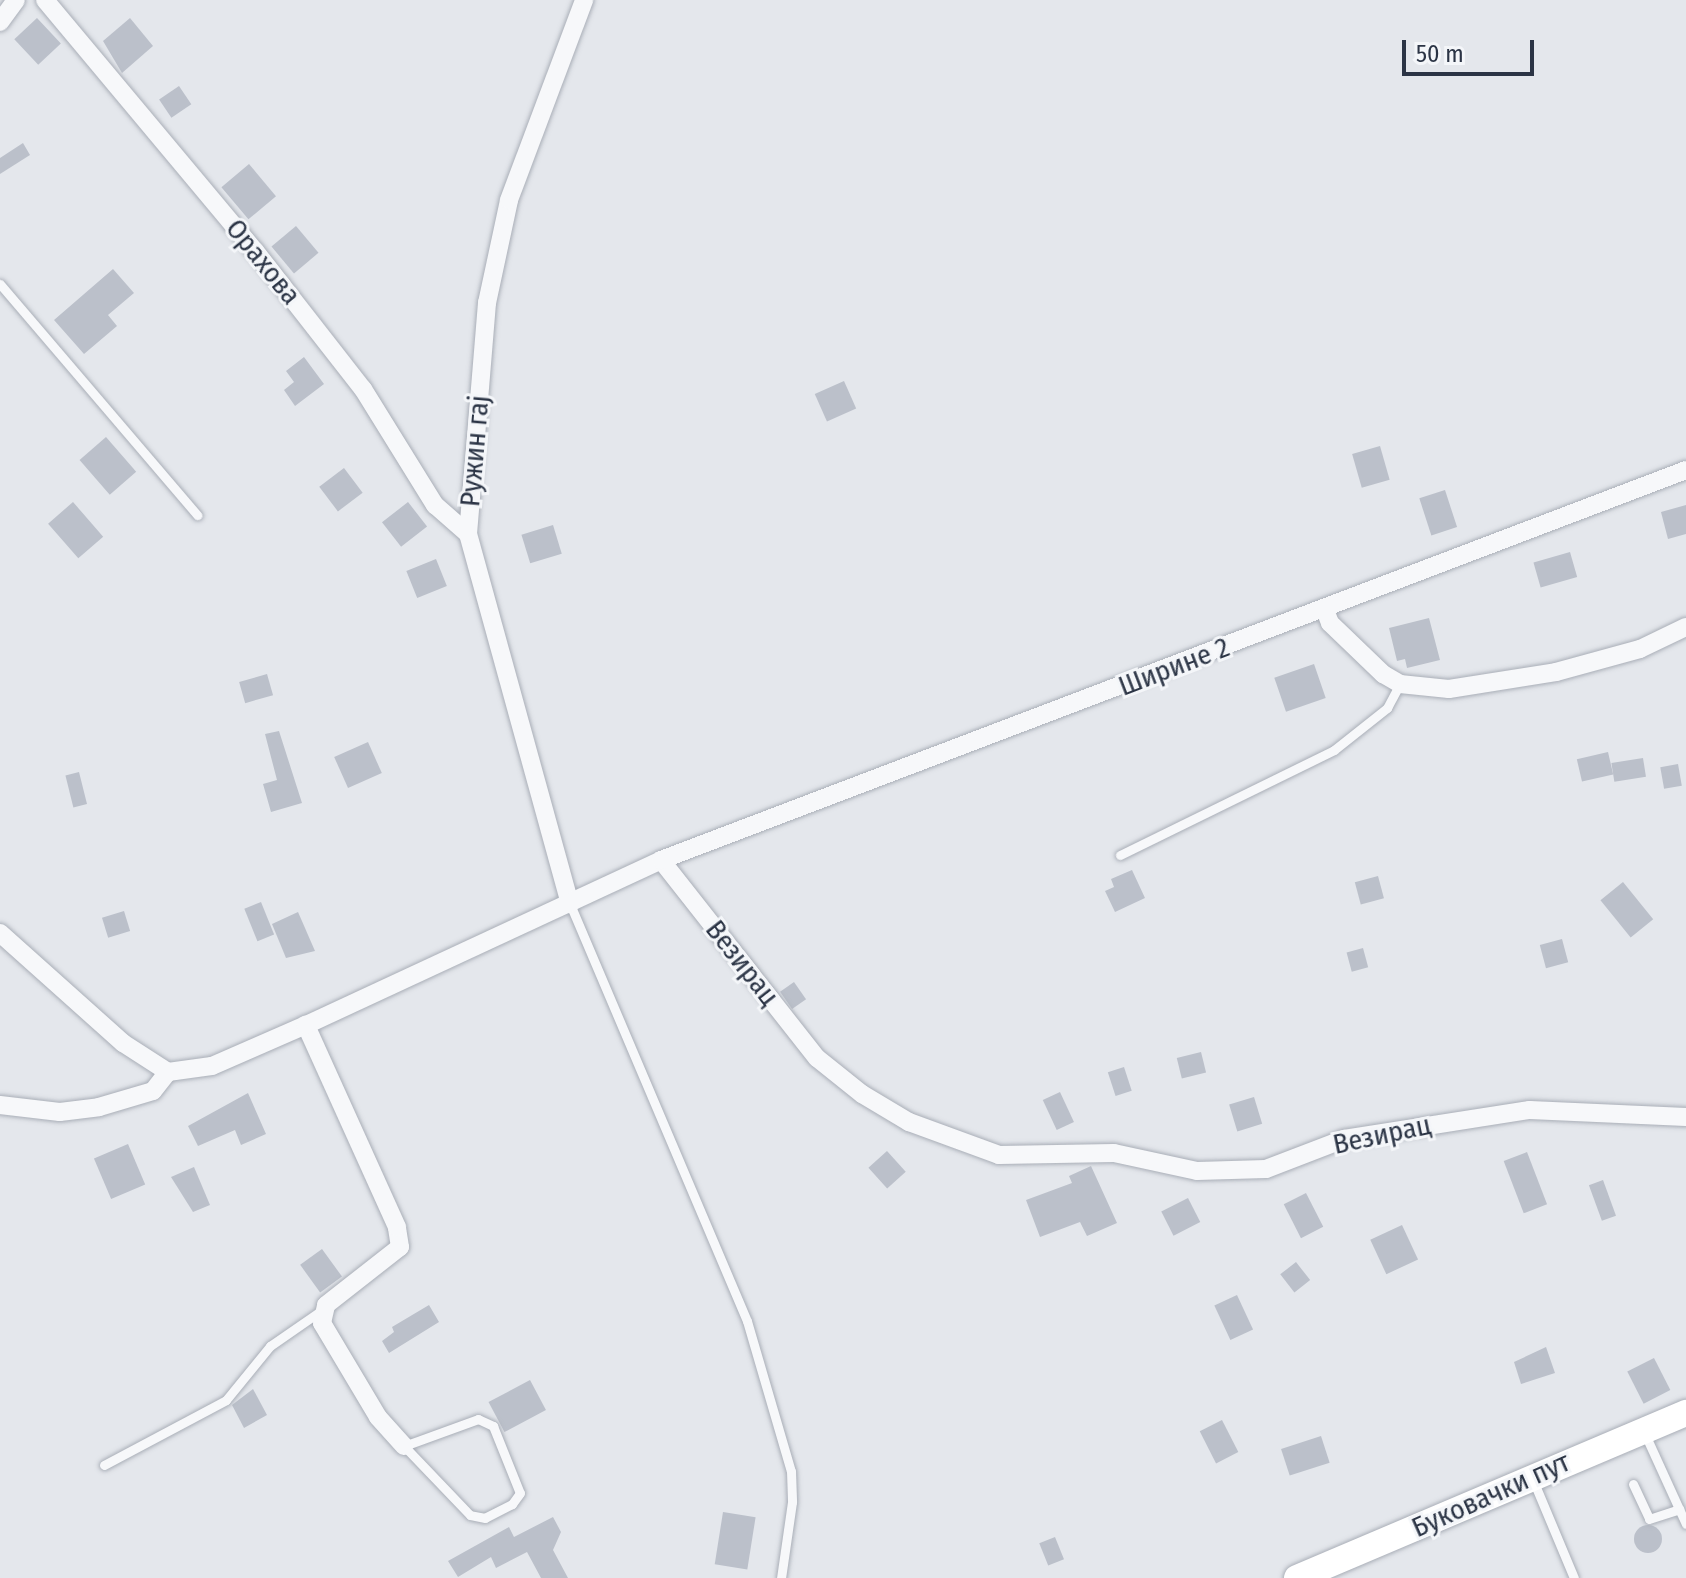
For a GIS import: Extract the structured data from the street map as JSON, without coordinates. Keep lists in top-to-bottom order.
{
  "streets": {
    "street": [
      "Орахова",
      "Ружин гај",
      "Ширине 2",
      "Везирац",
      "Буковачки пут"
    ]
  },
  "crossings": [
    ["Орахова", "Ружин гај"],
    ["Ширине 2", "Везирац"]
  ],
  "scale_bar": "50 m"
}
